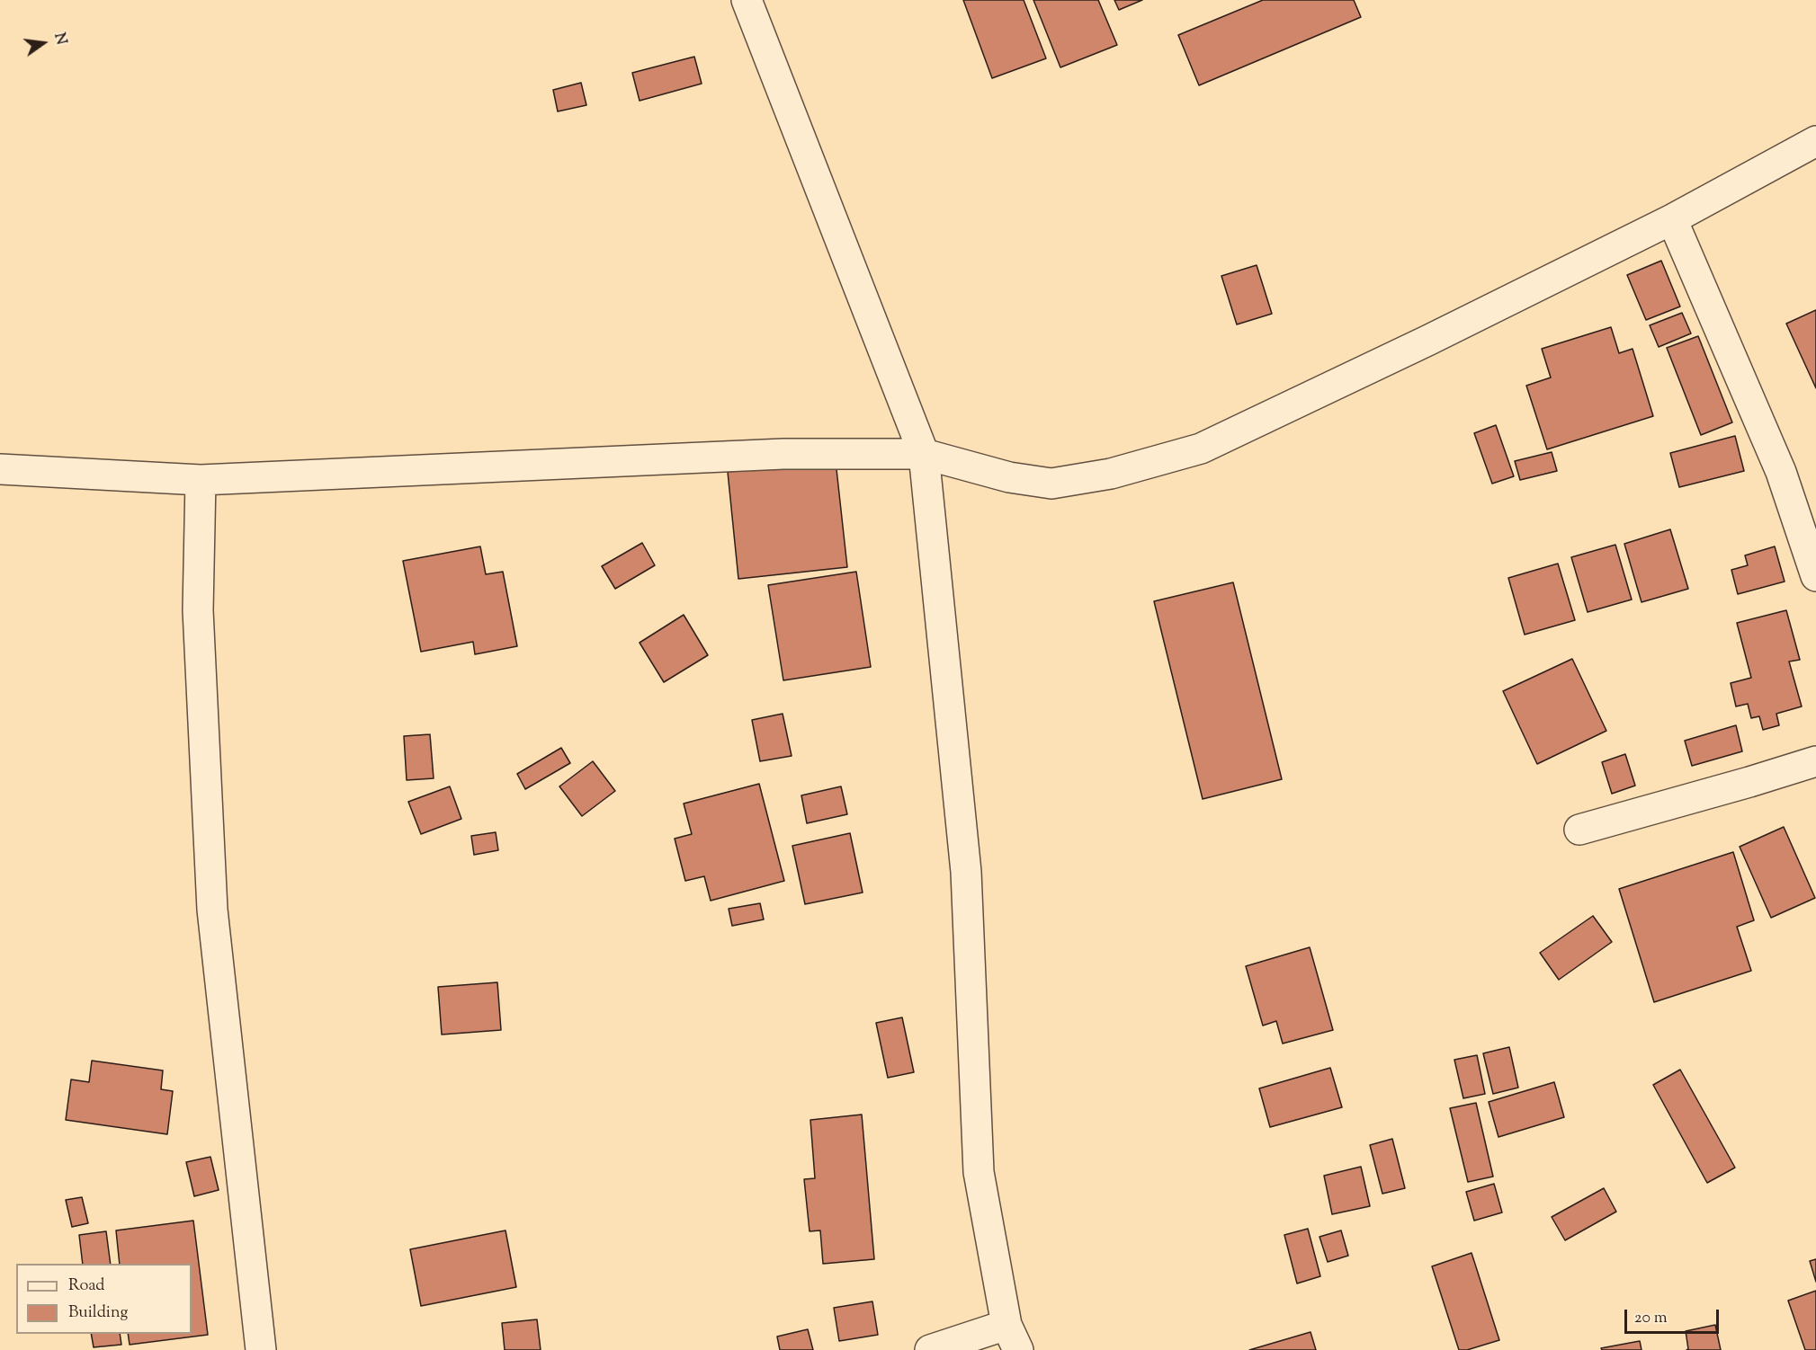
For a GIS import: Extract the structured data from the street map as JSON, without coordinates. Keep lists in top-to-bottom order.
{
  "legend": ["Road", "Building"],
  "scale_bar": "20 m",
  "north": "right"
}
